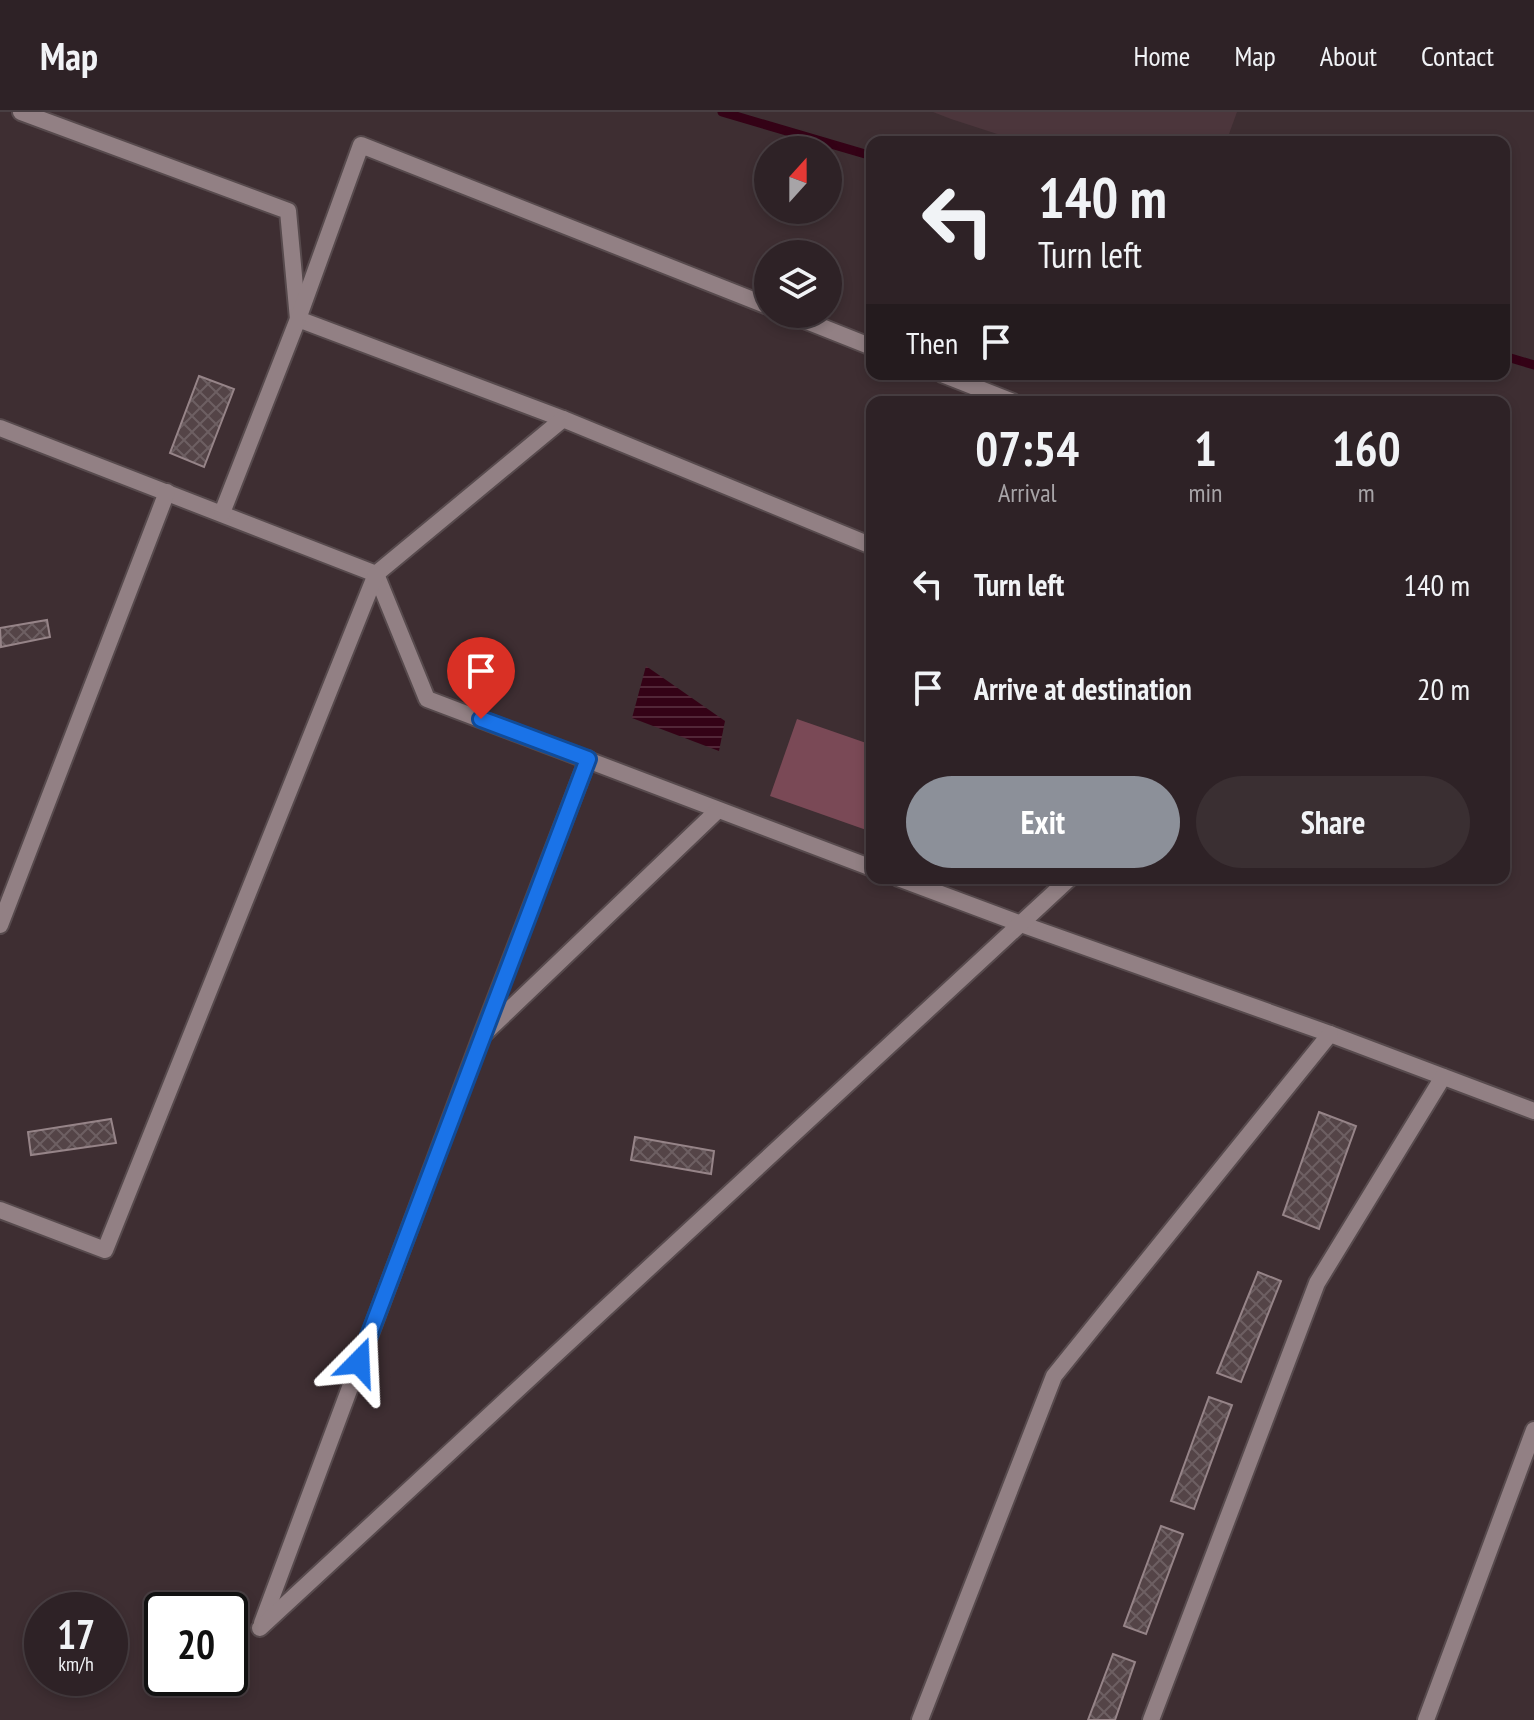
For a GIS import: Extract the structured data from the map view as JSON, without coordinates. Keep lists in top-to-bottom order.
{
  "north": "top",
  "page": {
    "header": "Map",
    "nav": [
      "Home",
      "Map",
      "About",
      "Contact"
    ],
    "turn": ["140 m", "Turn left"],
    "then": "Then",
    "eta": [
      "07:54",
      "Arrival",
      "1",
      "min",
      "160",
      "m"
    ],
    "list": [
      {
        "name": "Turn left",
        "value": "140 m"
      },
      {
        "name": "Arrive at destination",
        "value": "20 m"
      }
    ],
    "buttons": ["Exit", "Share"],
    "speed": "17 km/h",
    "limit": "20"
  }
}
